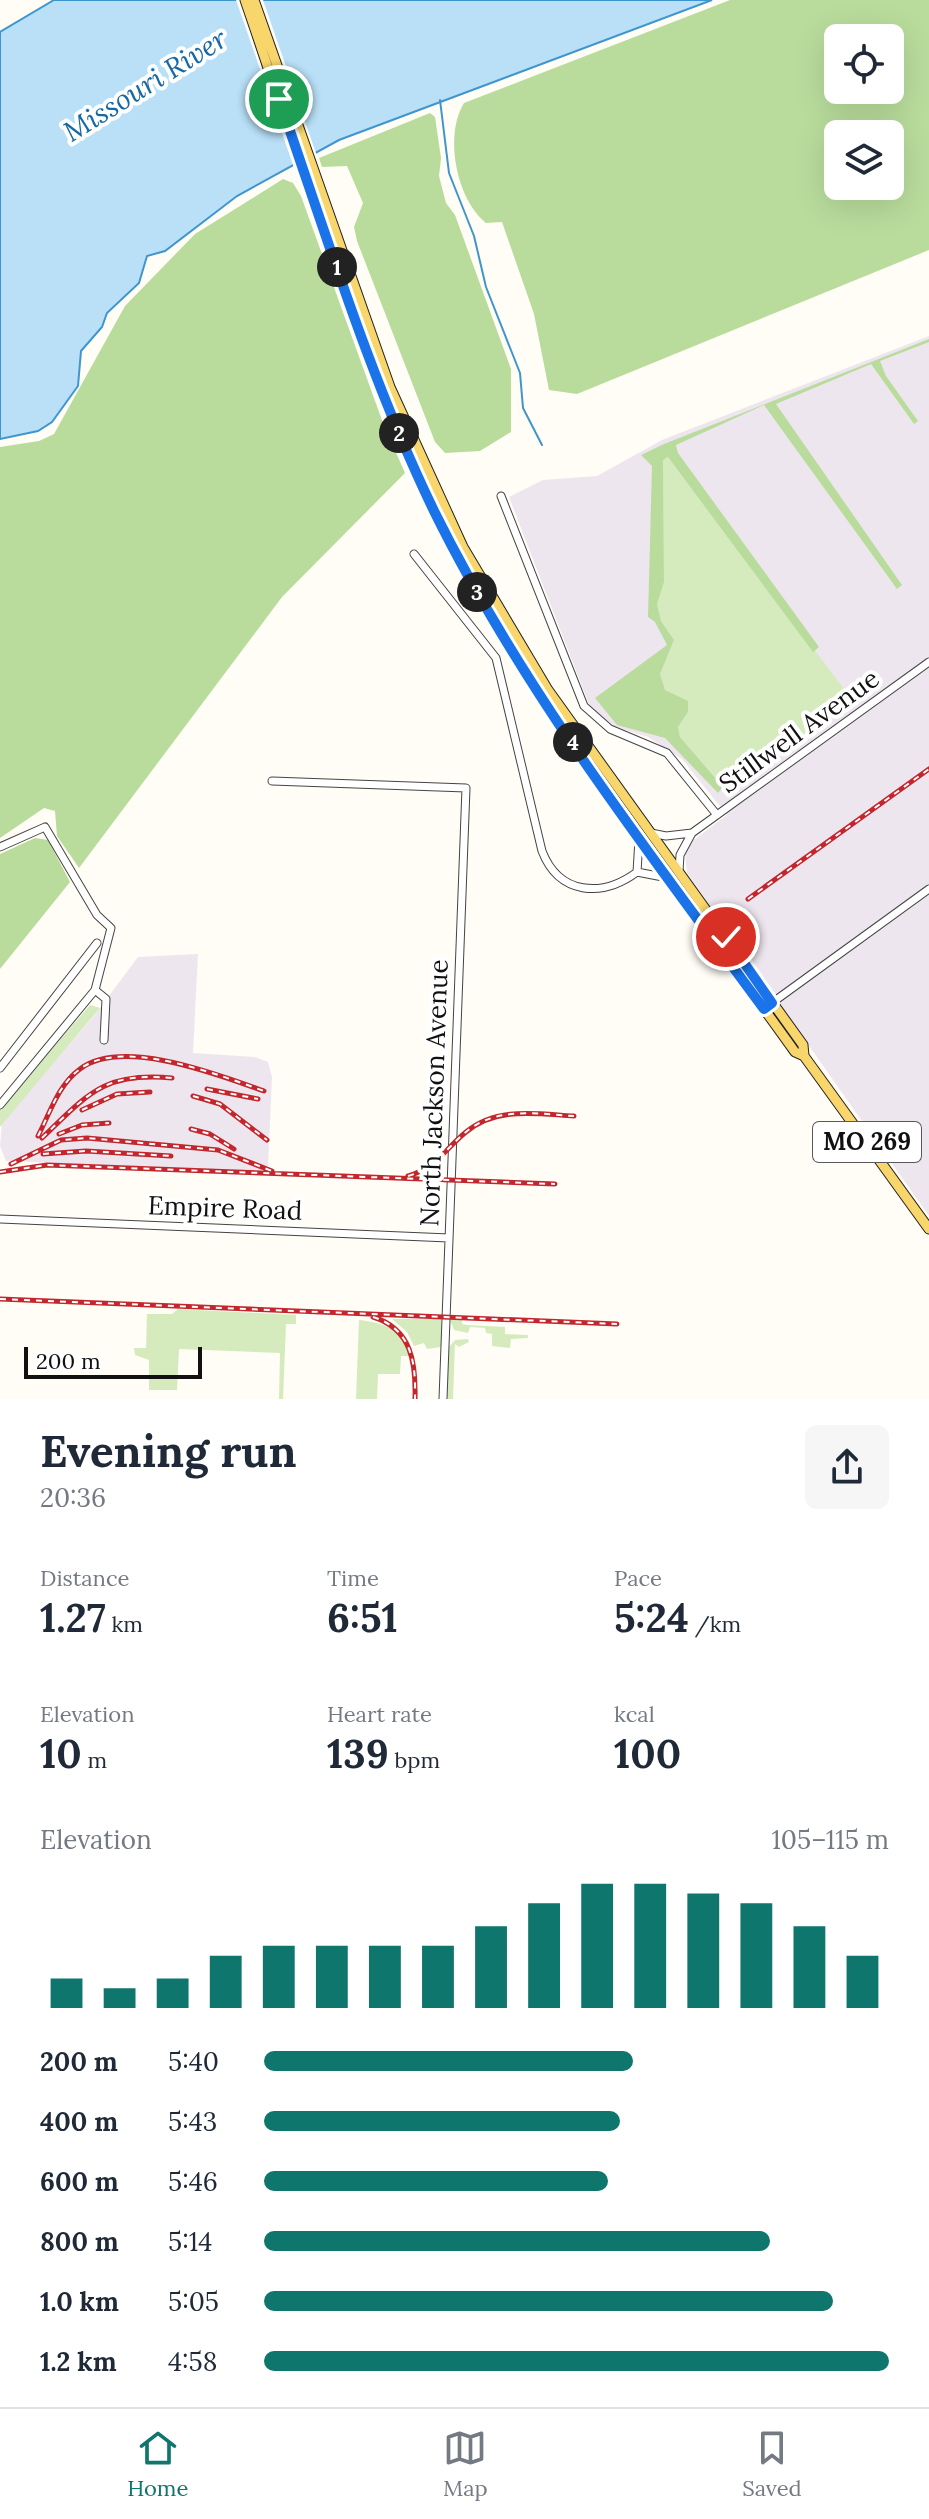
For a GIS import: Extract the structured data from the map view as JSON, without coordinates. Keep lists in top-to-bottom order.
{
  "streets": {
    "main road": ["MO 269"],
    "street": ["Stillwell Avenue", "North Jackson Avenue", "Empire Road"]
  },
  "crossings": [
    ["North Jackson Avenue", "Empire Road"]
  ],
  "water": ["Missouri River"],
  "scale_bar": "200 m",
  "page": {
    "pins": [
      "1",
      "2",
      "3",
      "4"
    ],
    "scale": "200 m",
    "heading": ["Evening run", "20:36"],
    "stats": [
      ["Distance", "1.27 km"],
      ["Time", "6:51"],
      ["Pace", "5:24 /km"],
      ["Elevation", "10 m"],
      ["Heart rate", "139 bpm"],
      ["kcal", "100"]
    ],
    "chart": ["Elevation", "105–115 m"],
    "list": [
      {
        "name": "200 m",
        "note": "5:40"
      },
      {
        "name": "400 m",
        "note": "5:43"
      },
      {
        "name": "600 m",
        "note": "5:46"
      },
      {
        "name": "800 m",
        "note": "5:14"
      },
      {
        "name": "1.0 km",
        "note": "5:05"
      },
      {
        "name": "1.2 km",
        "note": "4:58"
      }
    ],
    "tabs": ["Home", "Map", "Saved"]
  }
}
